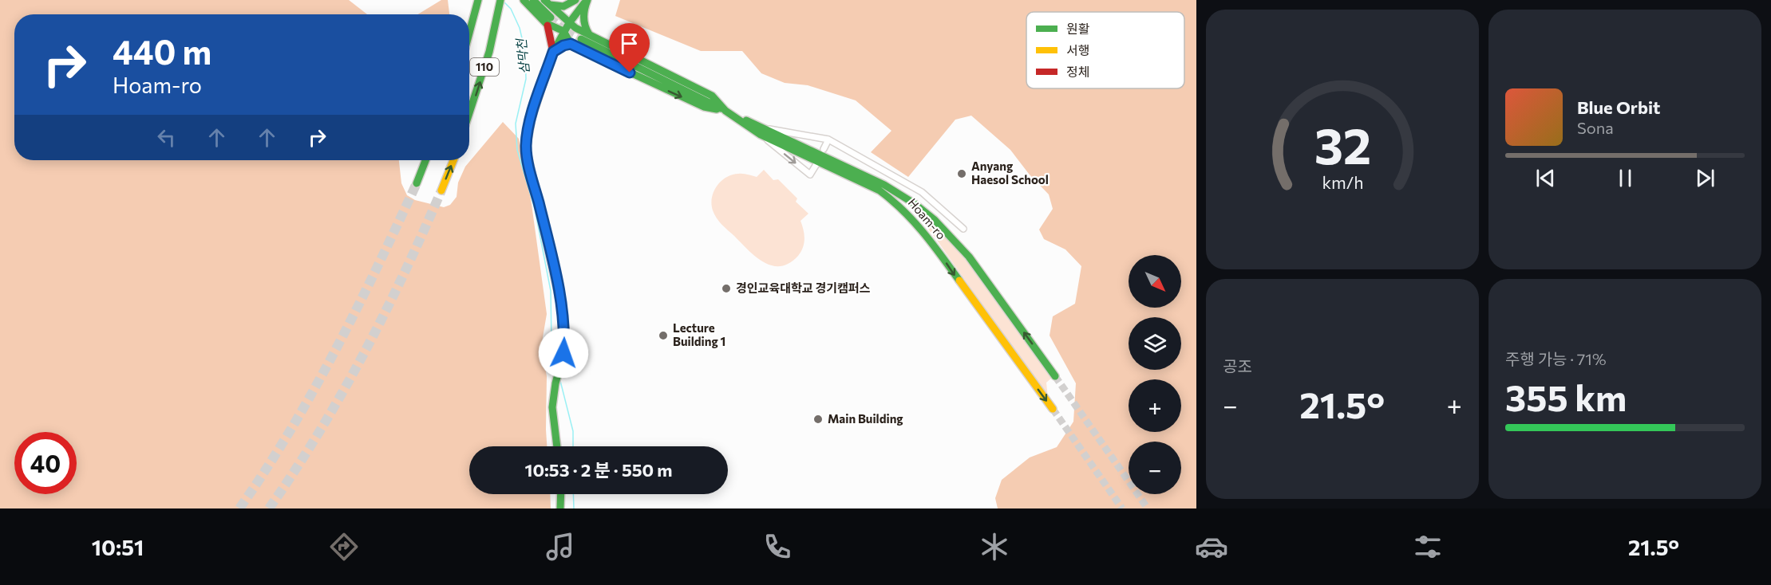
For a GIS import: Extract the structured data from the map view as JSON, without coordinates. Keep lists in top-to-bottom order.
{
  "streets": {
    "main road": ["110", "Hoam-ro"]
  },
  "water": ["삼막천"],
  "places": [
    "Anyang Haesol School",
    "경인교육대학교 경기캠퍼스",
    "Lecture Building 1",
    "Main Building"
  ],
  "legend": ["원활", "서행", "정체"],
  "north": "bottom right",
  "page": {
    "turn": ["440 m", "Hoam-ro"],
    "song": ["Blue Orbit", "Sona"],
    "map_buttons": ["+", "−"],
    "tile": [
      "공조",
      ["주행 가능 · 71%", "355 km"]
    ],
    "heat": ["−", "21.5°", "+"],
    "limit": "40",
    "trip": "10:53 · 2 분 · 550 m",
    "tabs": ["10:51", "21.5°"],
    "gauge": ["32", "km/h"]
  }
}
